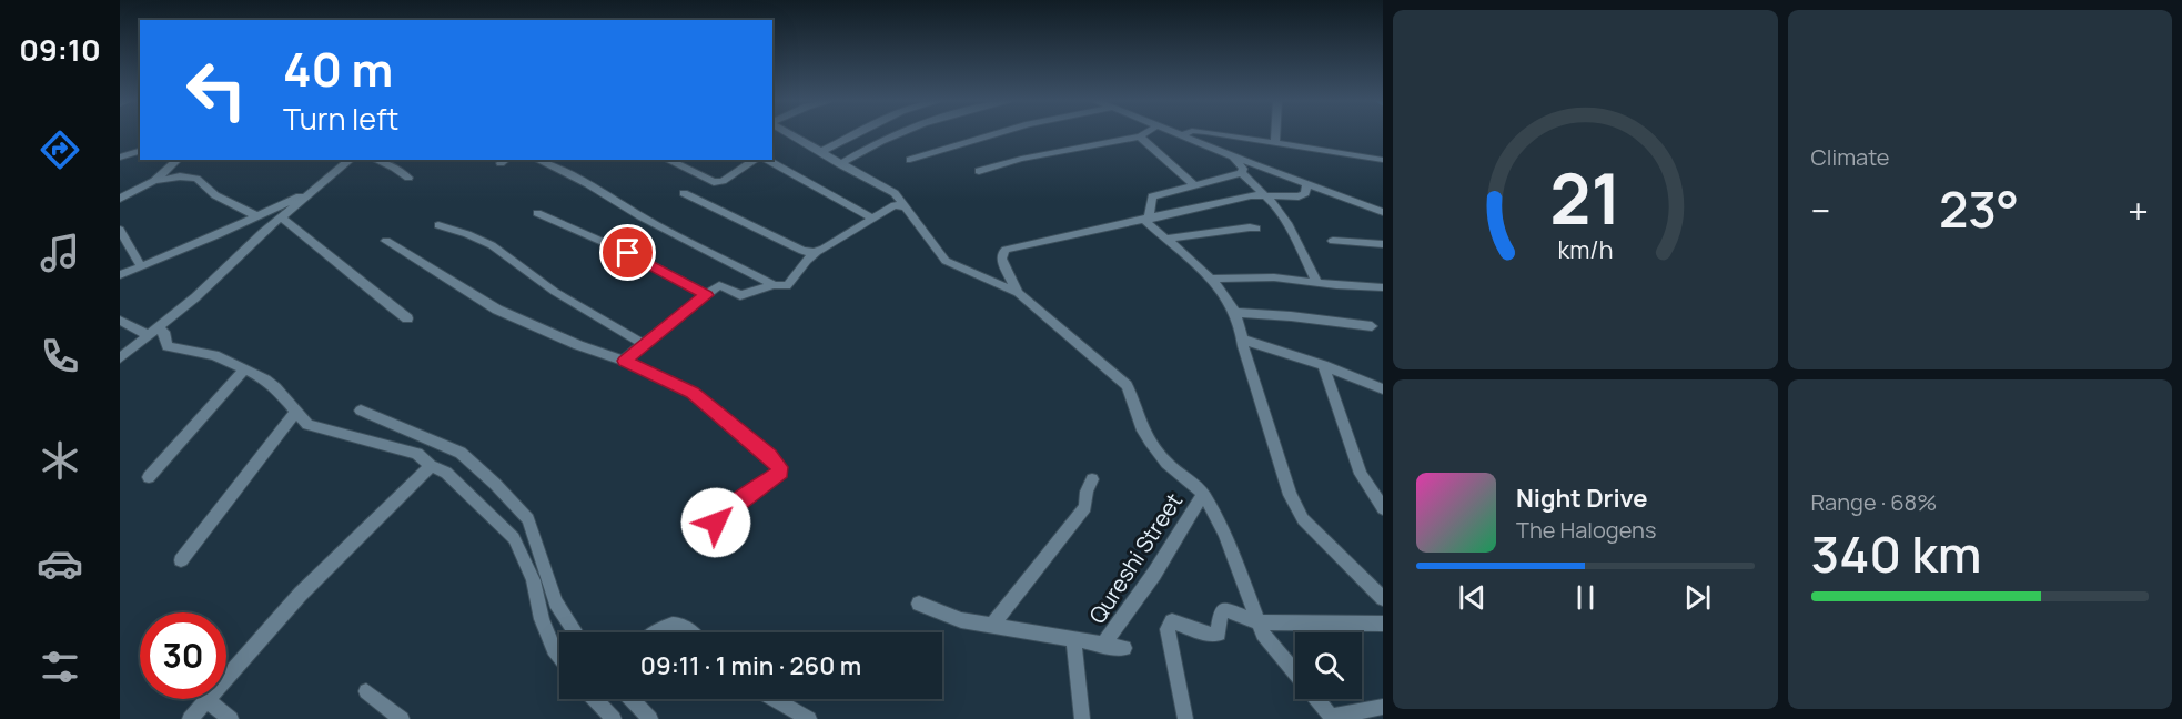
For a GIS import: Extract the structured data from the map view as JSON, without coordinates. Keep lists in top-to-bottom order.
{
  "streets": {
    "street": ["Qureshi Street"]
  },
  "page": {
    "tabs": "09:10",
    "tile": [
      "Climate",
      ["Range · 68%", "340 km"]
    ],
    "turn": ["40 m", "Turn left"],
    "heat": ["−", "23°", "+"],
    "song": ["Night Drive", "The Halogens"],
    "limit": "30",
    "trip": "09:11 · 1 min · 260 m",
    "gauge": ["21", "km/h"]
  }
}
